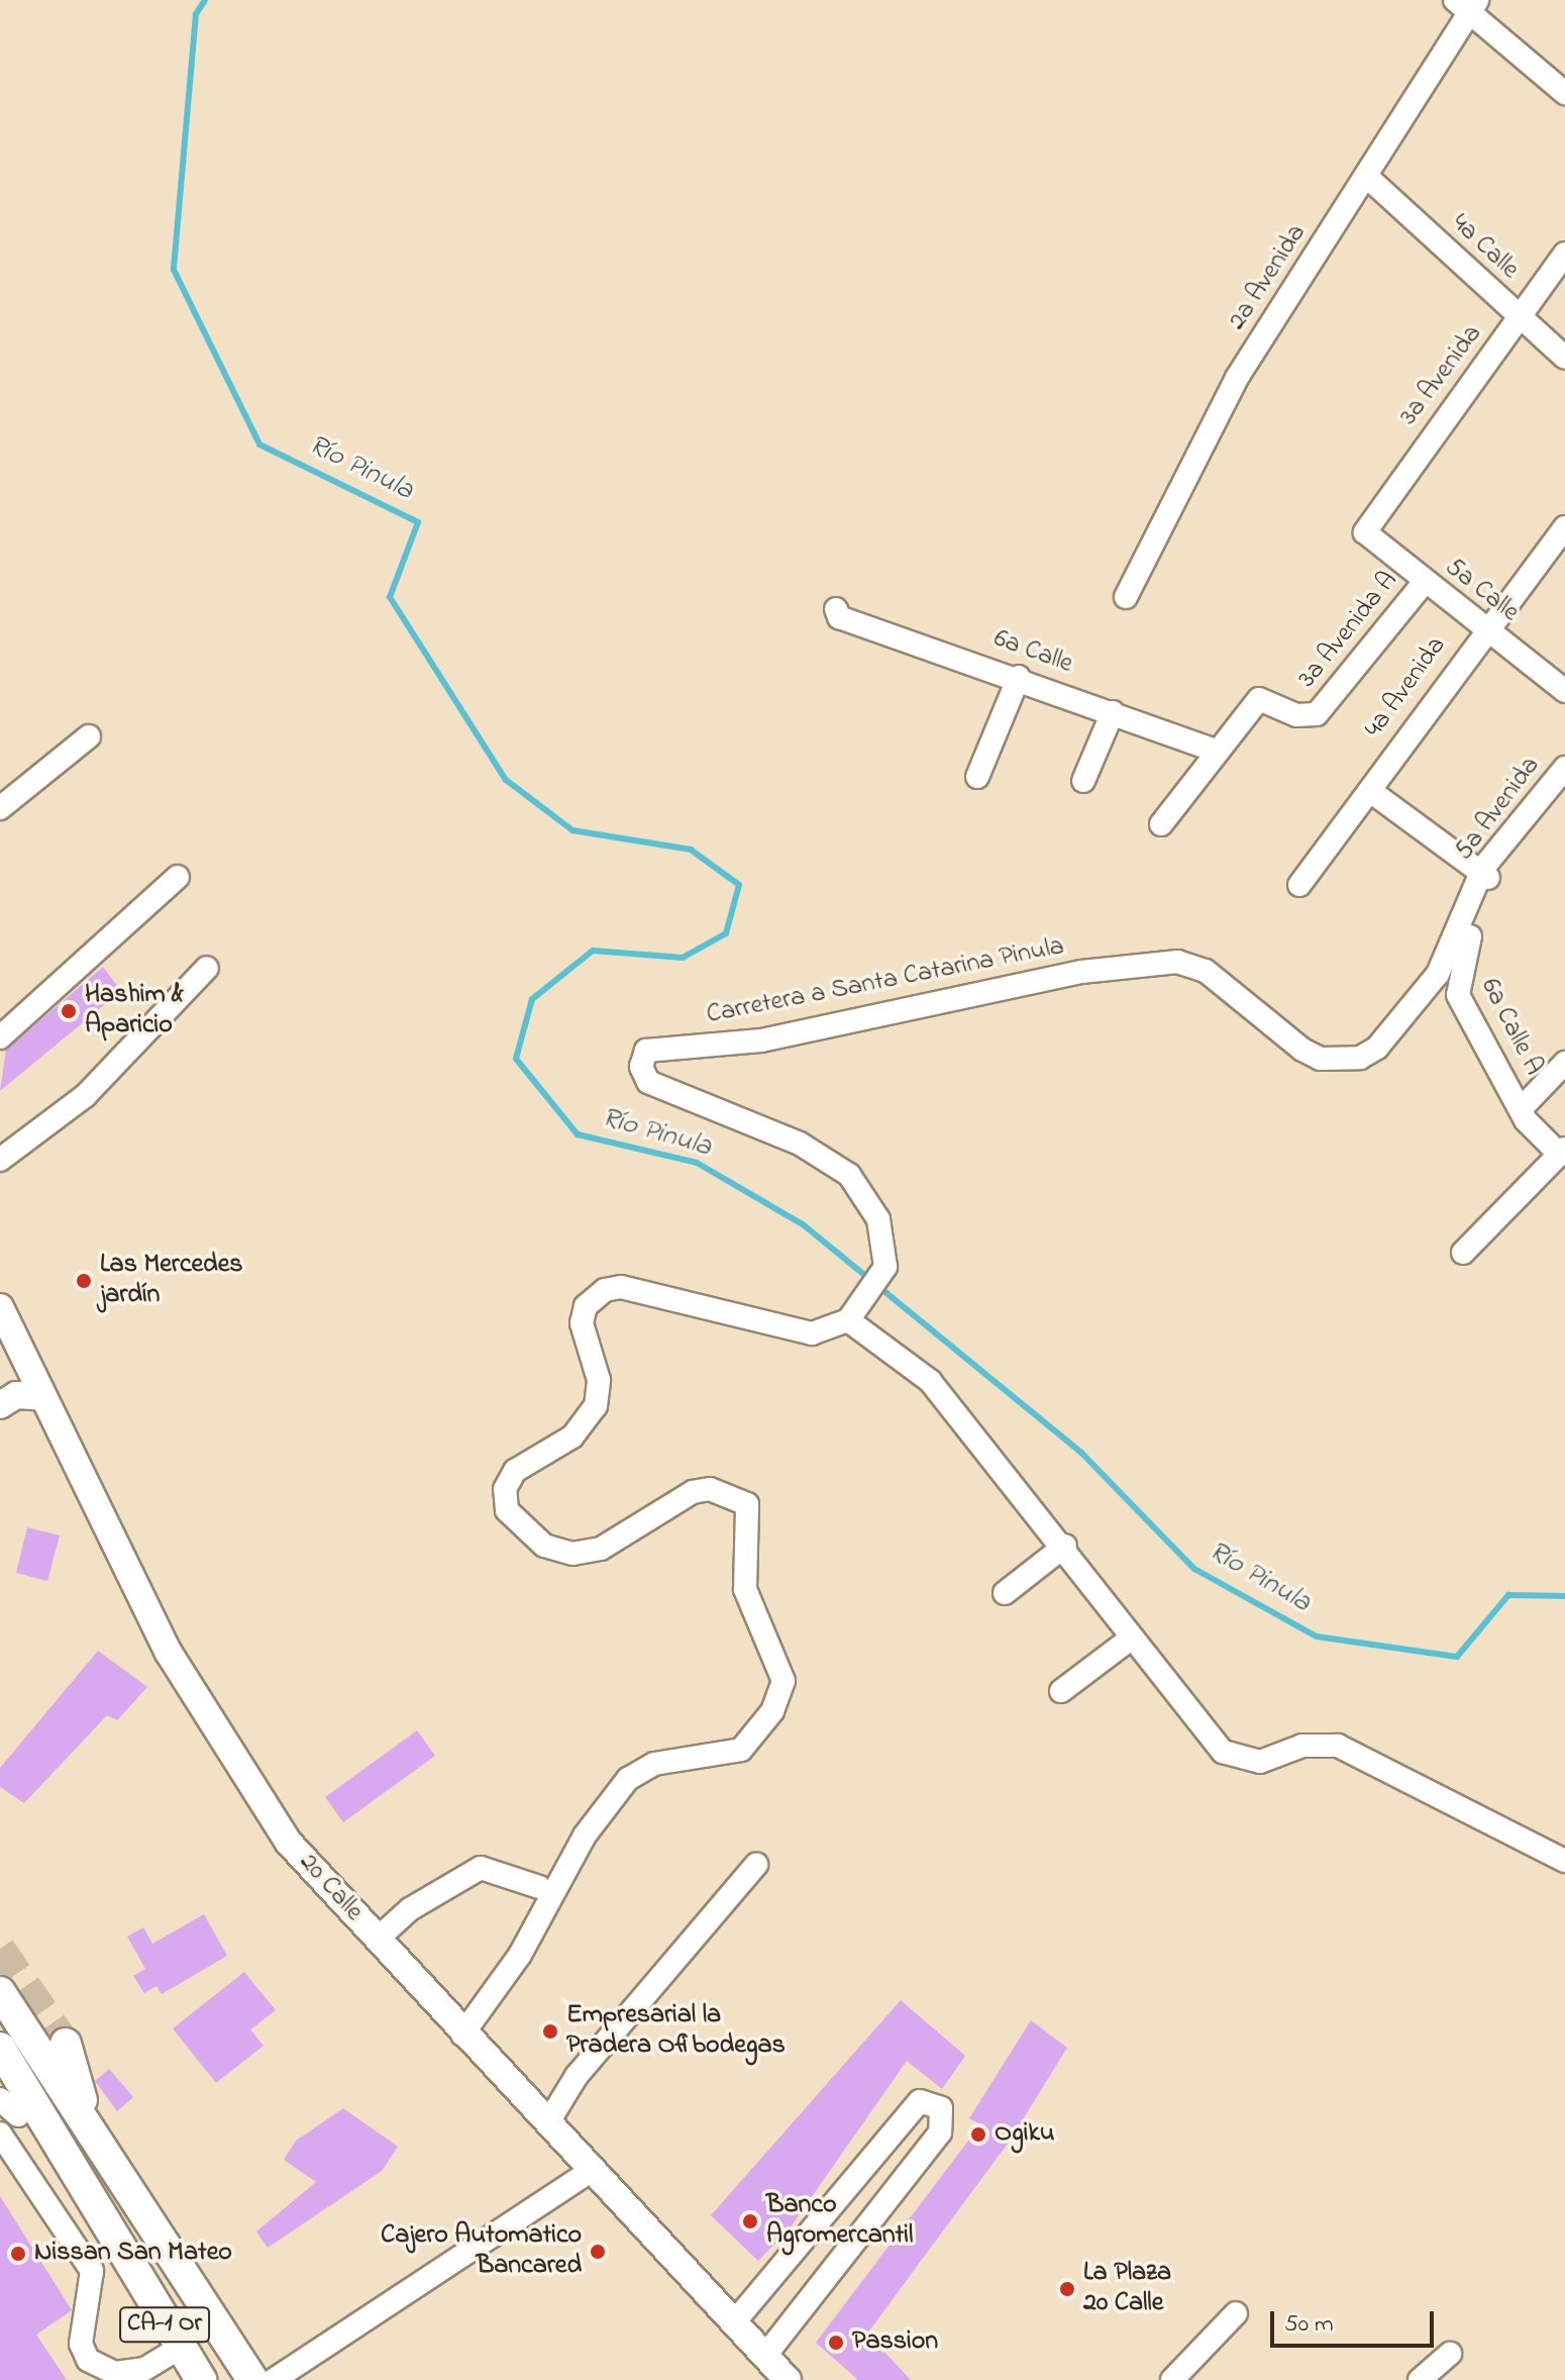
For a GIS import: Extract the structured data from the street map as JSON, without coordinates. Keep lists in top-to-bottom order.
{
  "streets": {
    "highway": ["CA-1 Or"],
    "main road": ["20 Calle"],
    "street": [
      "4a Calle",
      "2a Avenida",
      "3a Avenida",
      "5a Calle",
      "3a Avenida A",
      "6a Calle",
      "4a Avenida",
      "5a Avenida",
      "Carretera a Santa Catarina Pinula",
      "6a Calle A"
    ]
  },
  "crossings": [
    ["4a Calle", "2a Avenida"],
    ["4a Calle", "3a Avenida"],
    ["3a Avenida", "5a Calle"],
    ["5a Calle", "3a Avenida A"],
    ["5a Calle", "4a Avenida"],
    ["3a Avenida A", "6a Calle"],
    ["5a Avenida", "Carretera a Santa Catarina Pinula"],
    ["5a Avenida", "6a Calle A"]
  ],
  "water": ["Río Pinula"],
  "places": [
    "Hashim & Aparicio",
    "Las Mercedes jardín",
    "Empresarial la Pradera Ofibodegas",
    "Ogiku",
    "Banco Agromercantil",
    "Cajero Automatico Bancared",
    "Nissan San Mateo",
    "La Plaza 20 Calle",
    "Passion"
  ],
  "scale_bar": "50 m"
}
